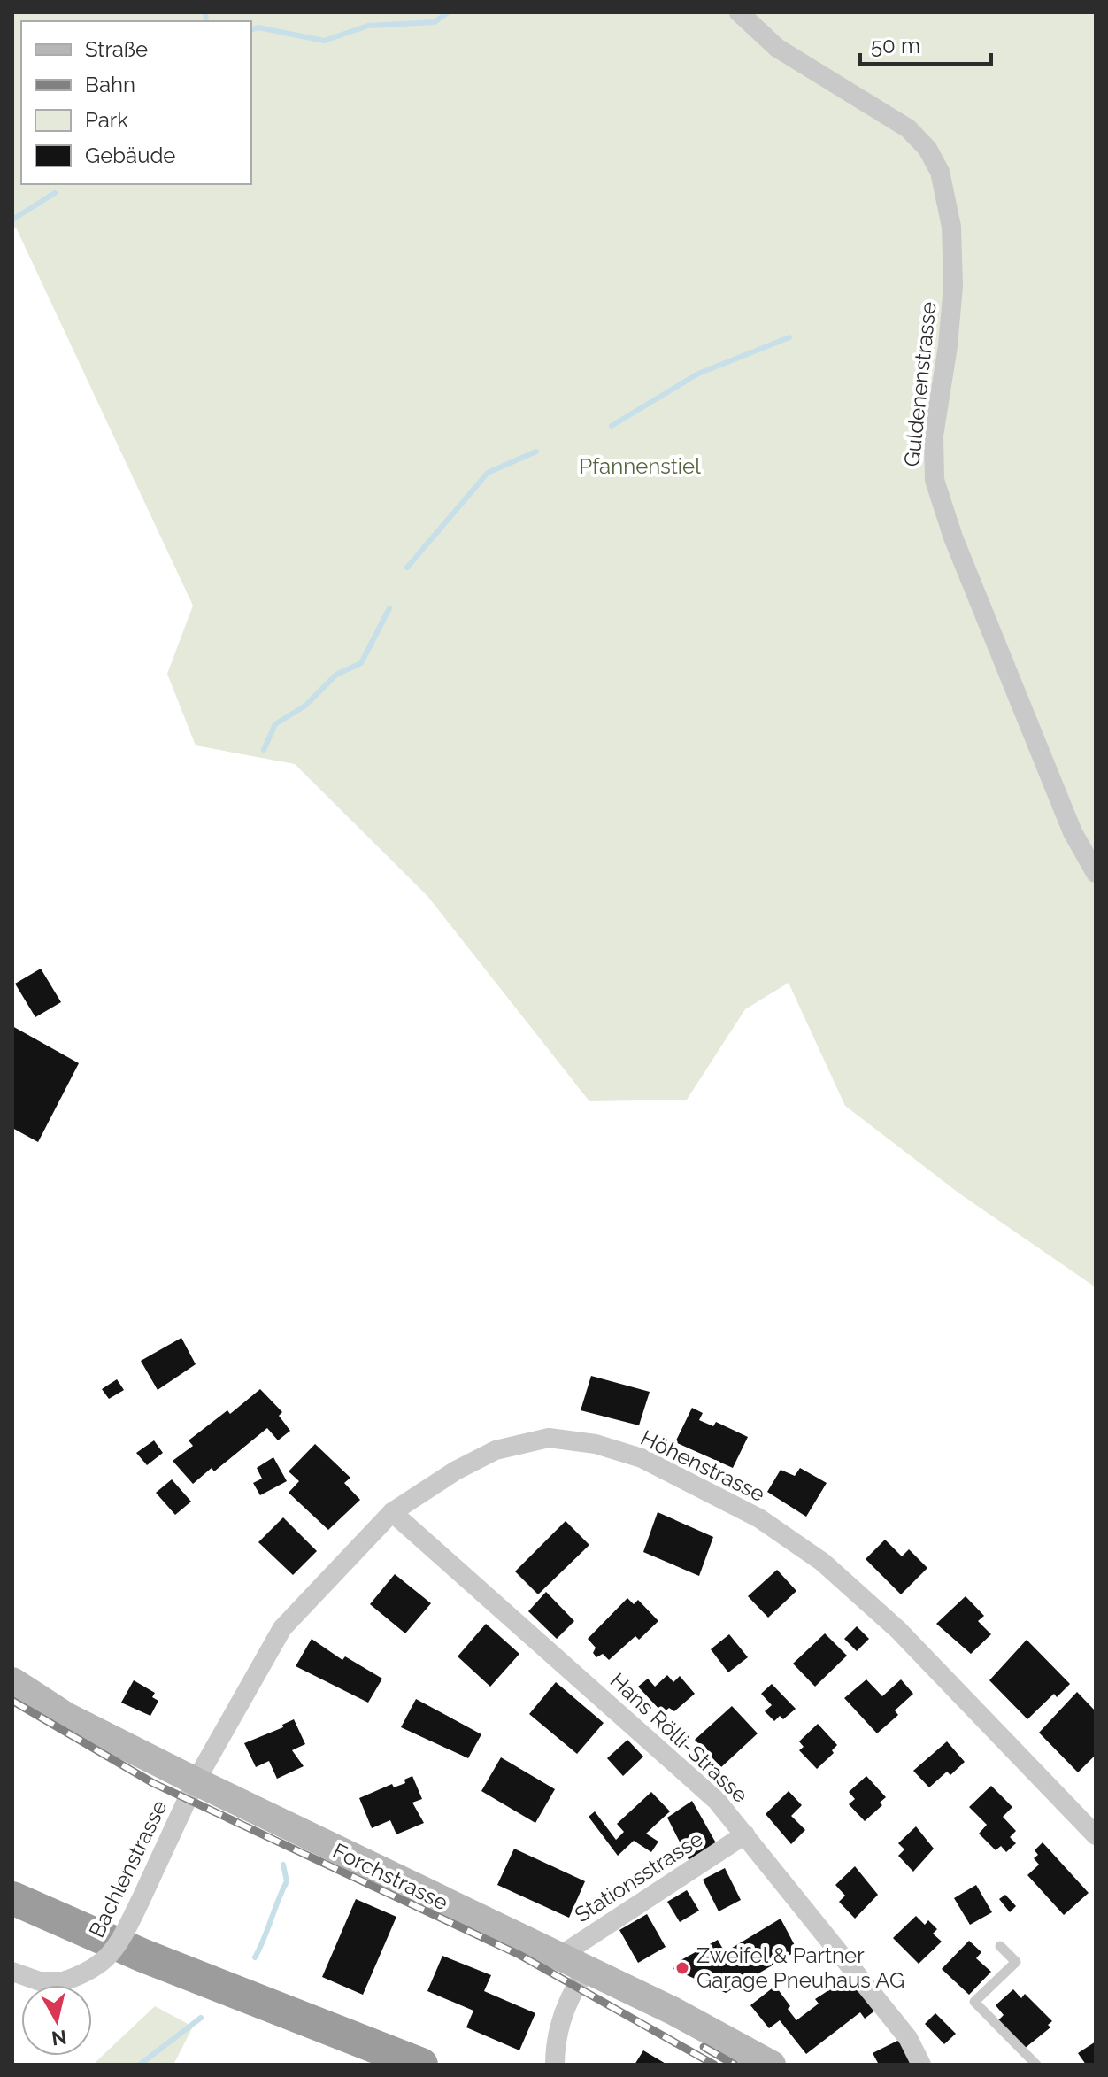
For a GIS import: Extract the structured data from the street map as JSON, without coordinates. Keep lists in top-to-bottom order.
{
  "streets": {
    "main road": ["Forchstrasse"],
    "street": [
      "Guldenenstrasse",
      "Höhenstrasse",
      "Hans Rölli-Strasse",
      "Bachlenstrasse",
      "Stationsstrasse"
    ]
  },
  "crossings": [
    ["Höhenstrasse", "Hans Rölli-Strasse"],
    ["Höhenstrasse", "Bachlenstrasse"],
    ["Höhenstrasse", "Forchstrasse"],
    ["Hans Rölli-Strasse", "Stationsstrasse"],
    ["Bachlenstrasse", "Forchstrasse"],
    ["Forchstrasse", "Stationsstrasse"]
  ],
  "parks": ["Pfannenstiel"],
  "places": ["Zweifel & Partner Garage Pneuhaus AG"],
  "legend": [
    "Straße",
    "Bahn",
    "Park",
    "Gebäude"
  ],
  "scale_bar": "50 m",
  "north": "bottom"
}
